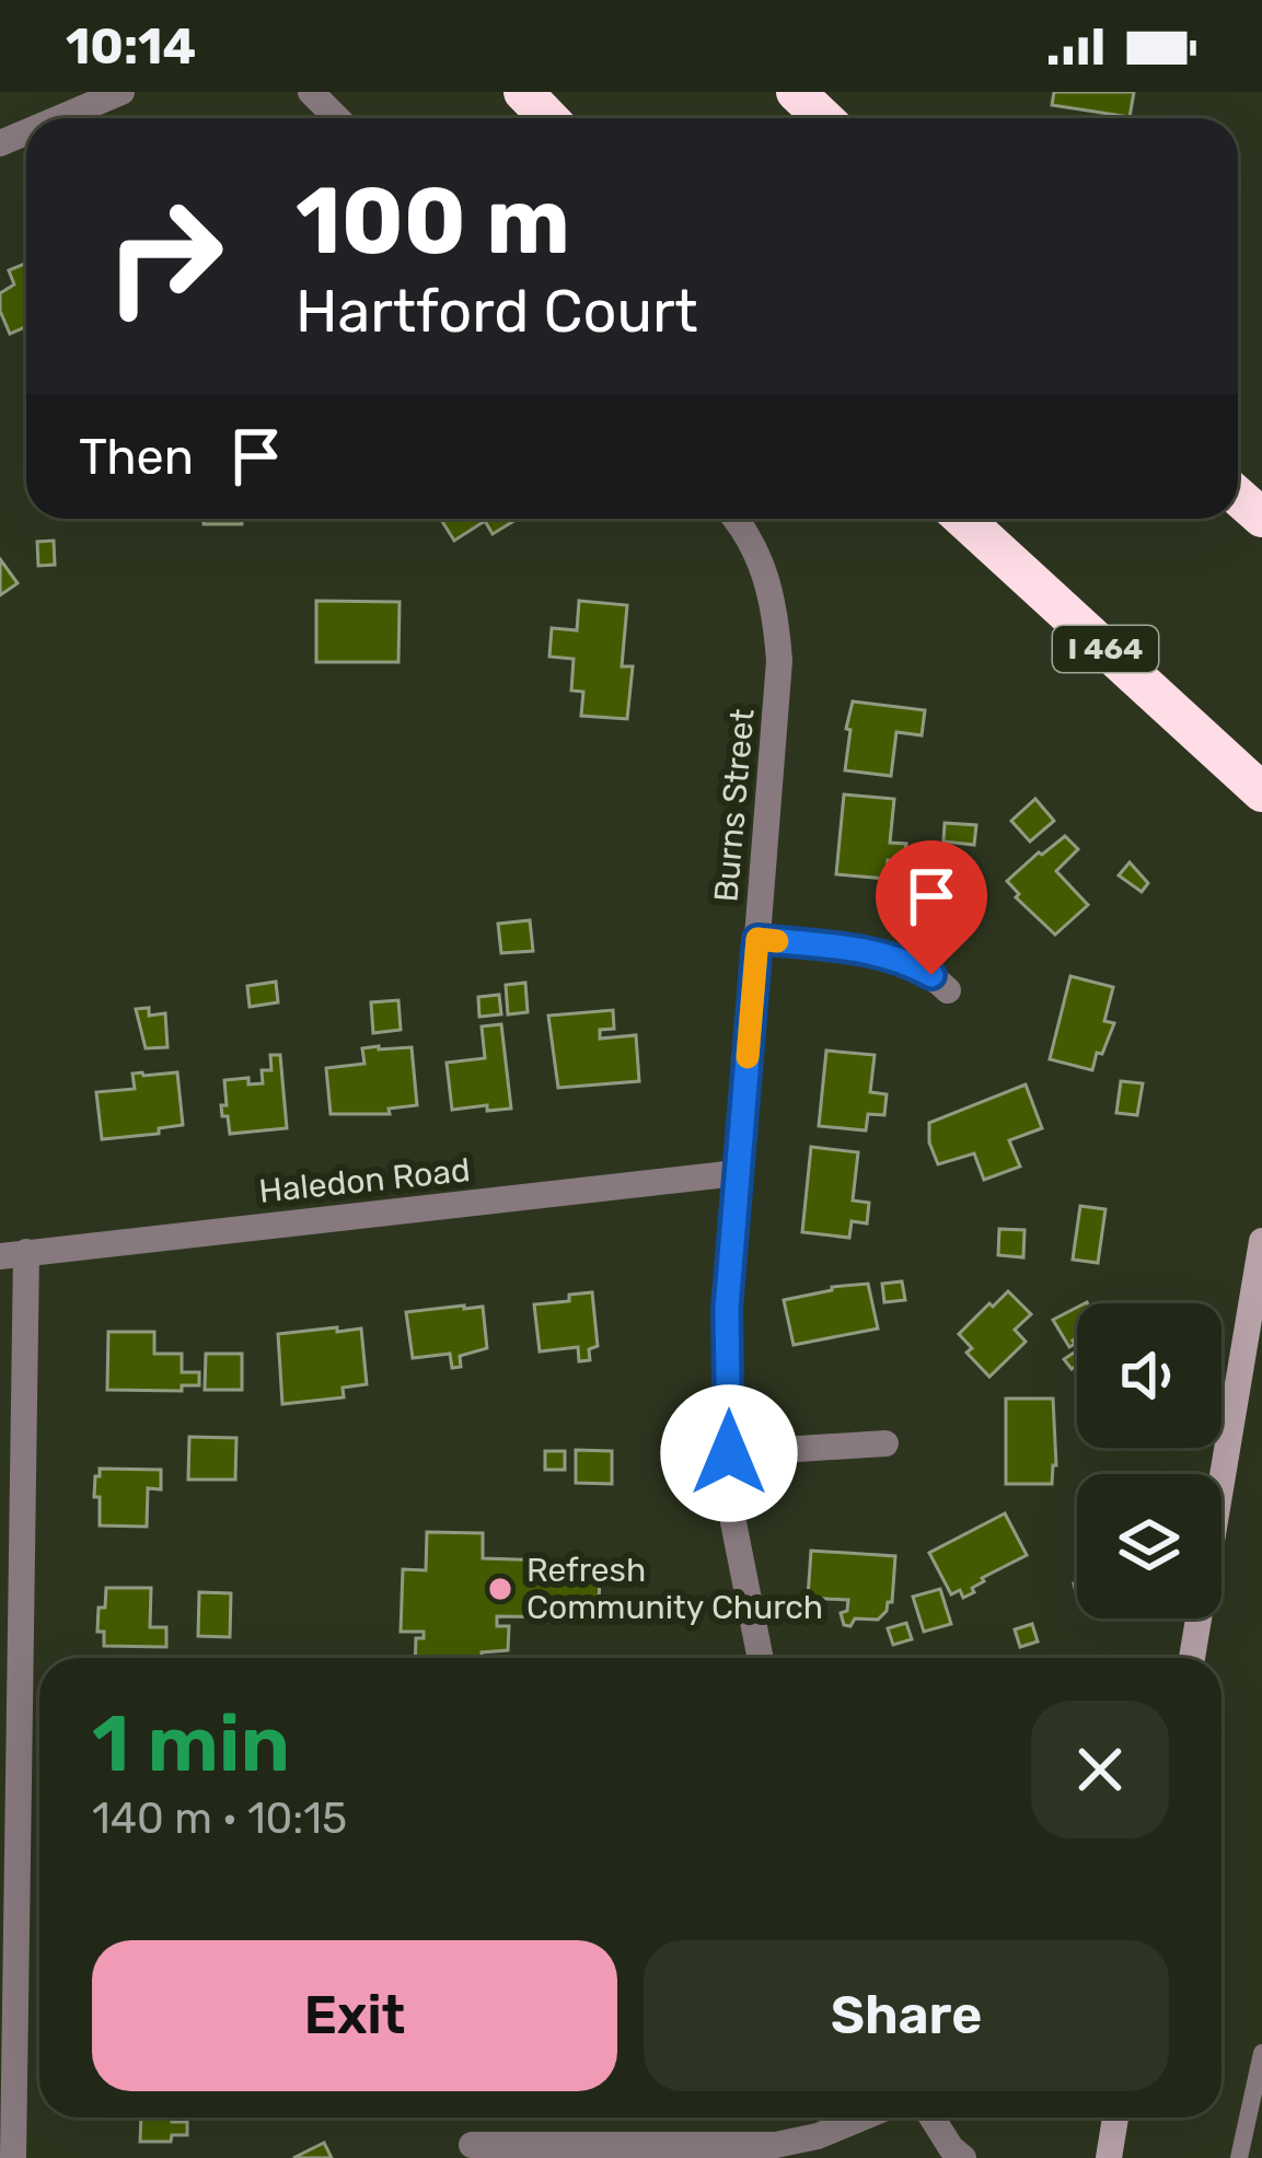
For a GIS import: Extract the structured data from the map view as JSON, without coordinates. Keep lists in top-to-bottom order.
{
  "streets": {
    "highway": ["I 464"],
    "street": ["Burns Street", "Haledon Road"]
  },
  "crossings": [
    ["Burns Street", "Haledon Road"]
  ],
  "places": ["Refresh Community Church"],
  "page": {
    "status": "10:14",
    "turn": ["100 m", "Hartford Court"],
    "then": "Then",
    "heading": ["1 min", "140 m · 10:15"],
    "buttons": ["Exit", "Share"]
  }
}
